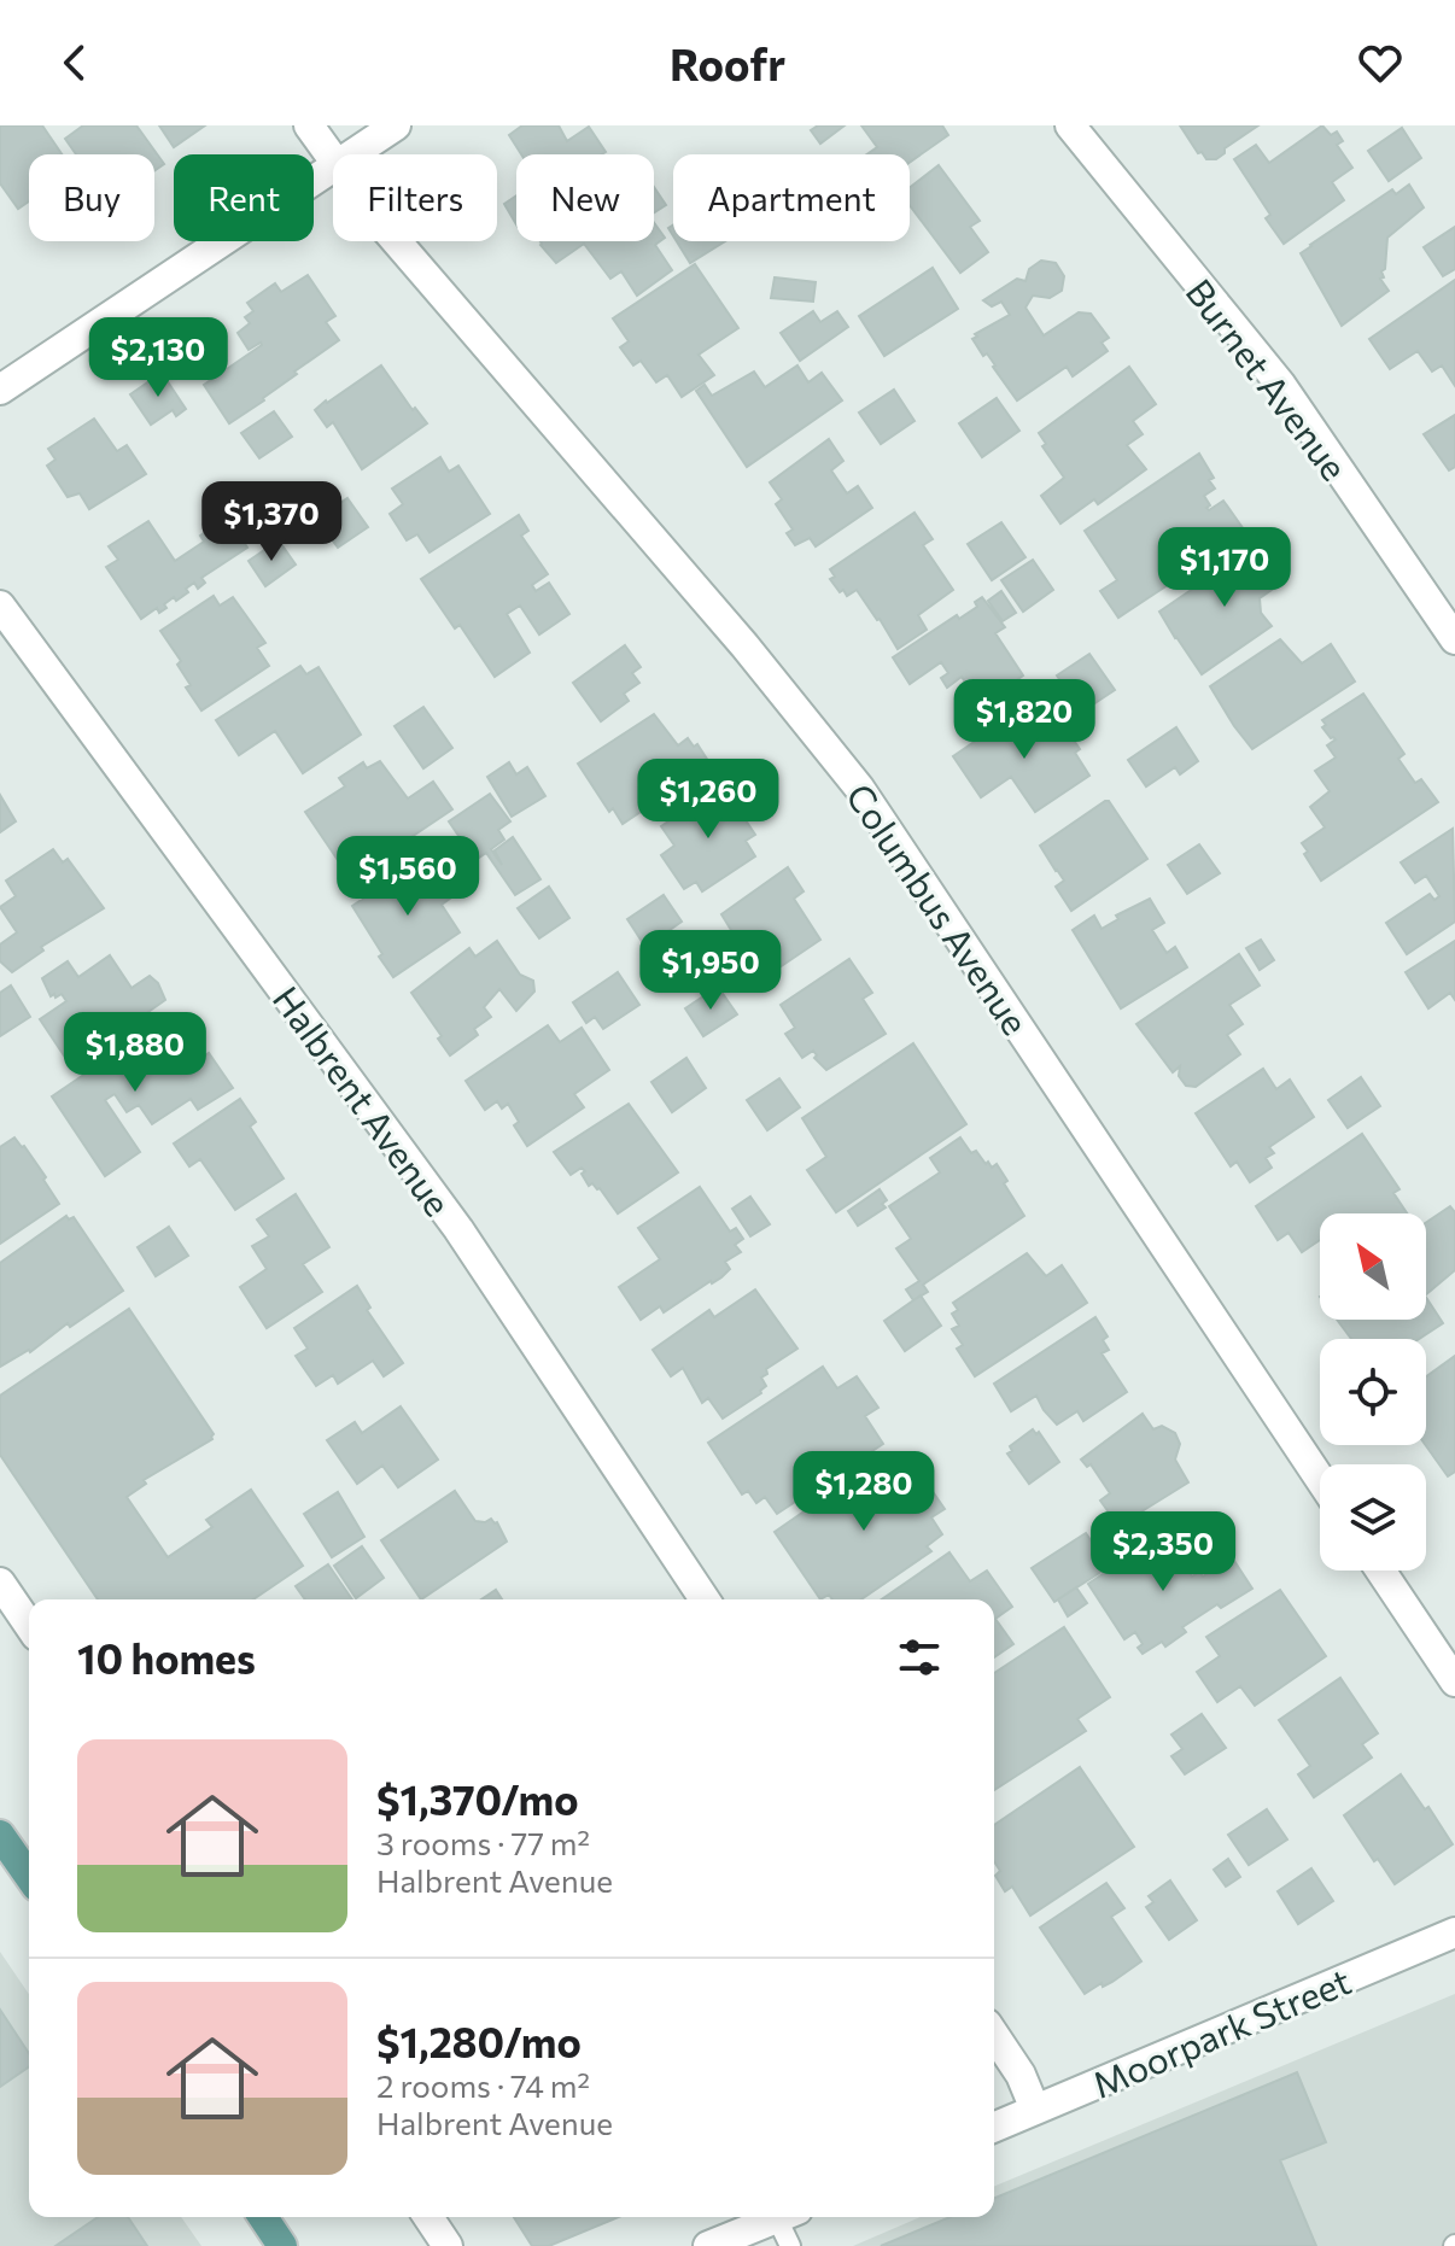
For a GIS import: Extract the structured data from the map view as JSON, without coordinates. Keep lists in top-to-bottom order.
{
  "streets": {
    "street": [
      "Burnet Avenue",
      "Columbus Avenue",
      "Halbrent Avenue",
      "Moorpark Street"
    ]
  },
  "north": "top left",
  "page": {
    "header": "Roofr",
    "chip": [
      "Buy",
      "Rent",
      "Filters",
      "New",
      "Apartment"
    ],
    "price": [
      "$2,130",
      "$1,370",
      "$1,170",
      "$1,820",
      "$1,260",
      "$1,560",
      "$1,950",
      "$1,880",
      "$1,280",
      "$2,350"
    ],
    "heading": "10 homes",
    "list": [
      {
        "name": "$1,370/mo",
        "note": "3 rooms · 77 m² · Halbrent Avenue"
      },
      {
        "name": "$1,280/mo",
        "note": "2 rooms · 74 m² · Halbrent Avenue"
      }
    ]
  }
}
